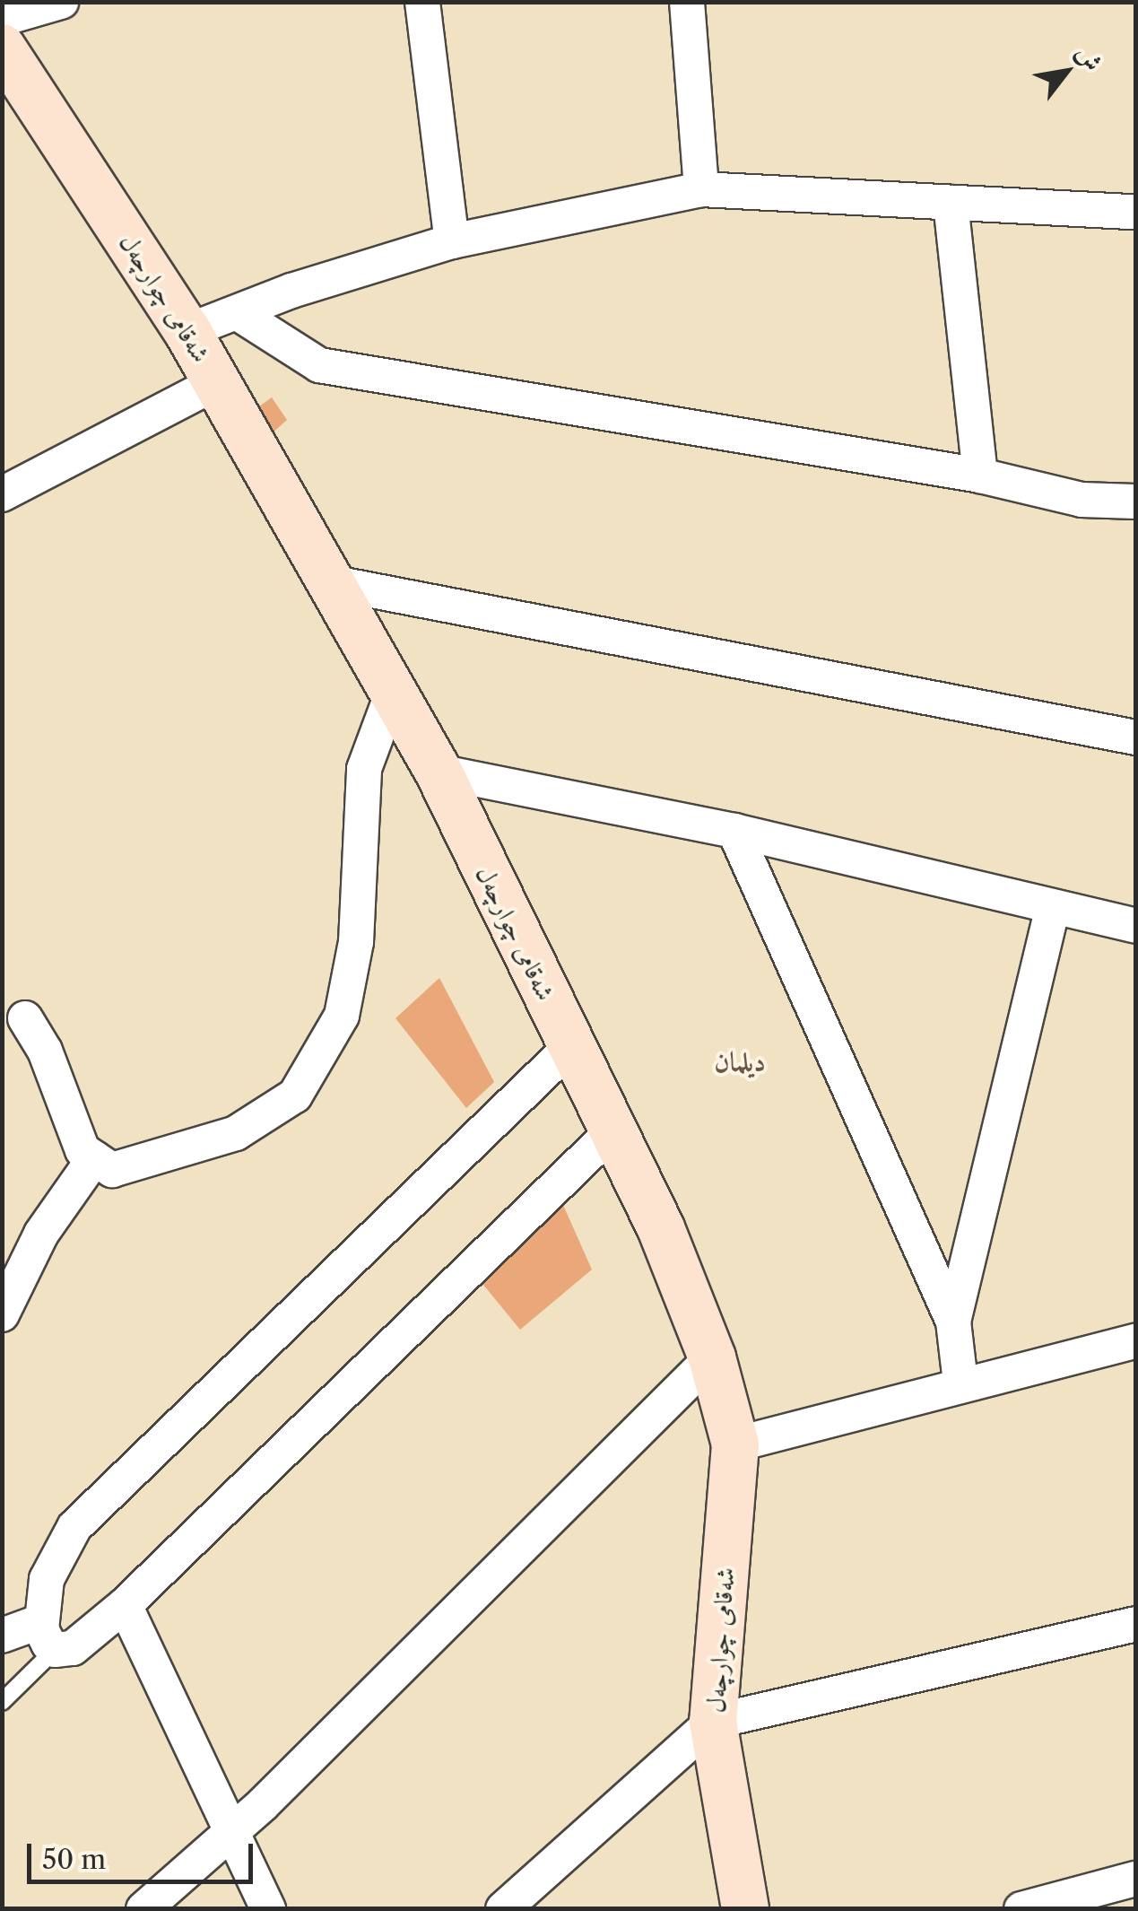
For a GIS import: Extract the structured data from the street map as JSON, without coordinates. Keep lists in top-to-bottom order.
{
  "streets": {
    "main road": ["شەقامی چوارچەل"]
  },
  "districts": ["دیلمان"],
  "scale_bar": "50 m",
  "north": "top right"
}
